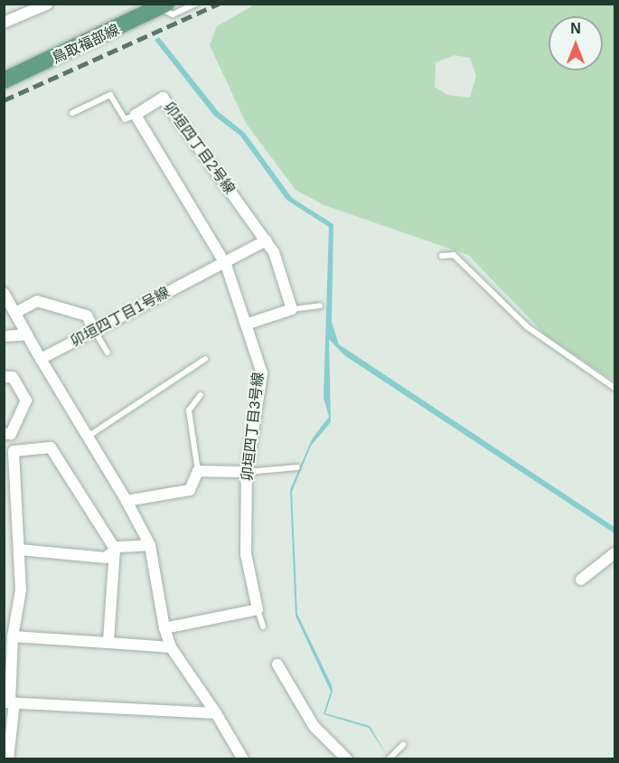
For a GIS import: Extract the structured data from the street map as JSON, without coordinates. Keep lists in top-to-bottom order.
{
  "streets": {
    "main road": ["鳥取福部線"],
    "street": ["卯垣四丁目2号線", "卯垣四丁目1号線", "卯垣四丁目3号線"]
  },
  "crossings": [
    ["卯垣四丁目2号線", "卯垣四丁目1号線"],
    ["卯垣四丁目1号線", "卯垣四丁目3号線"]
  ],
  "north": "top"
}
